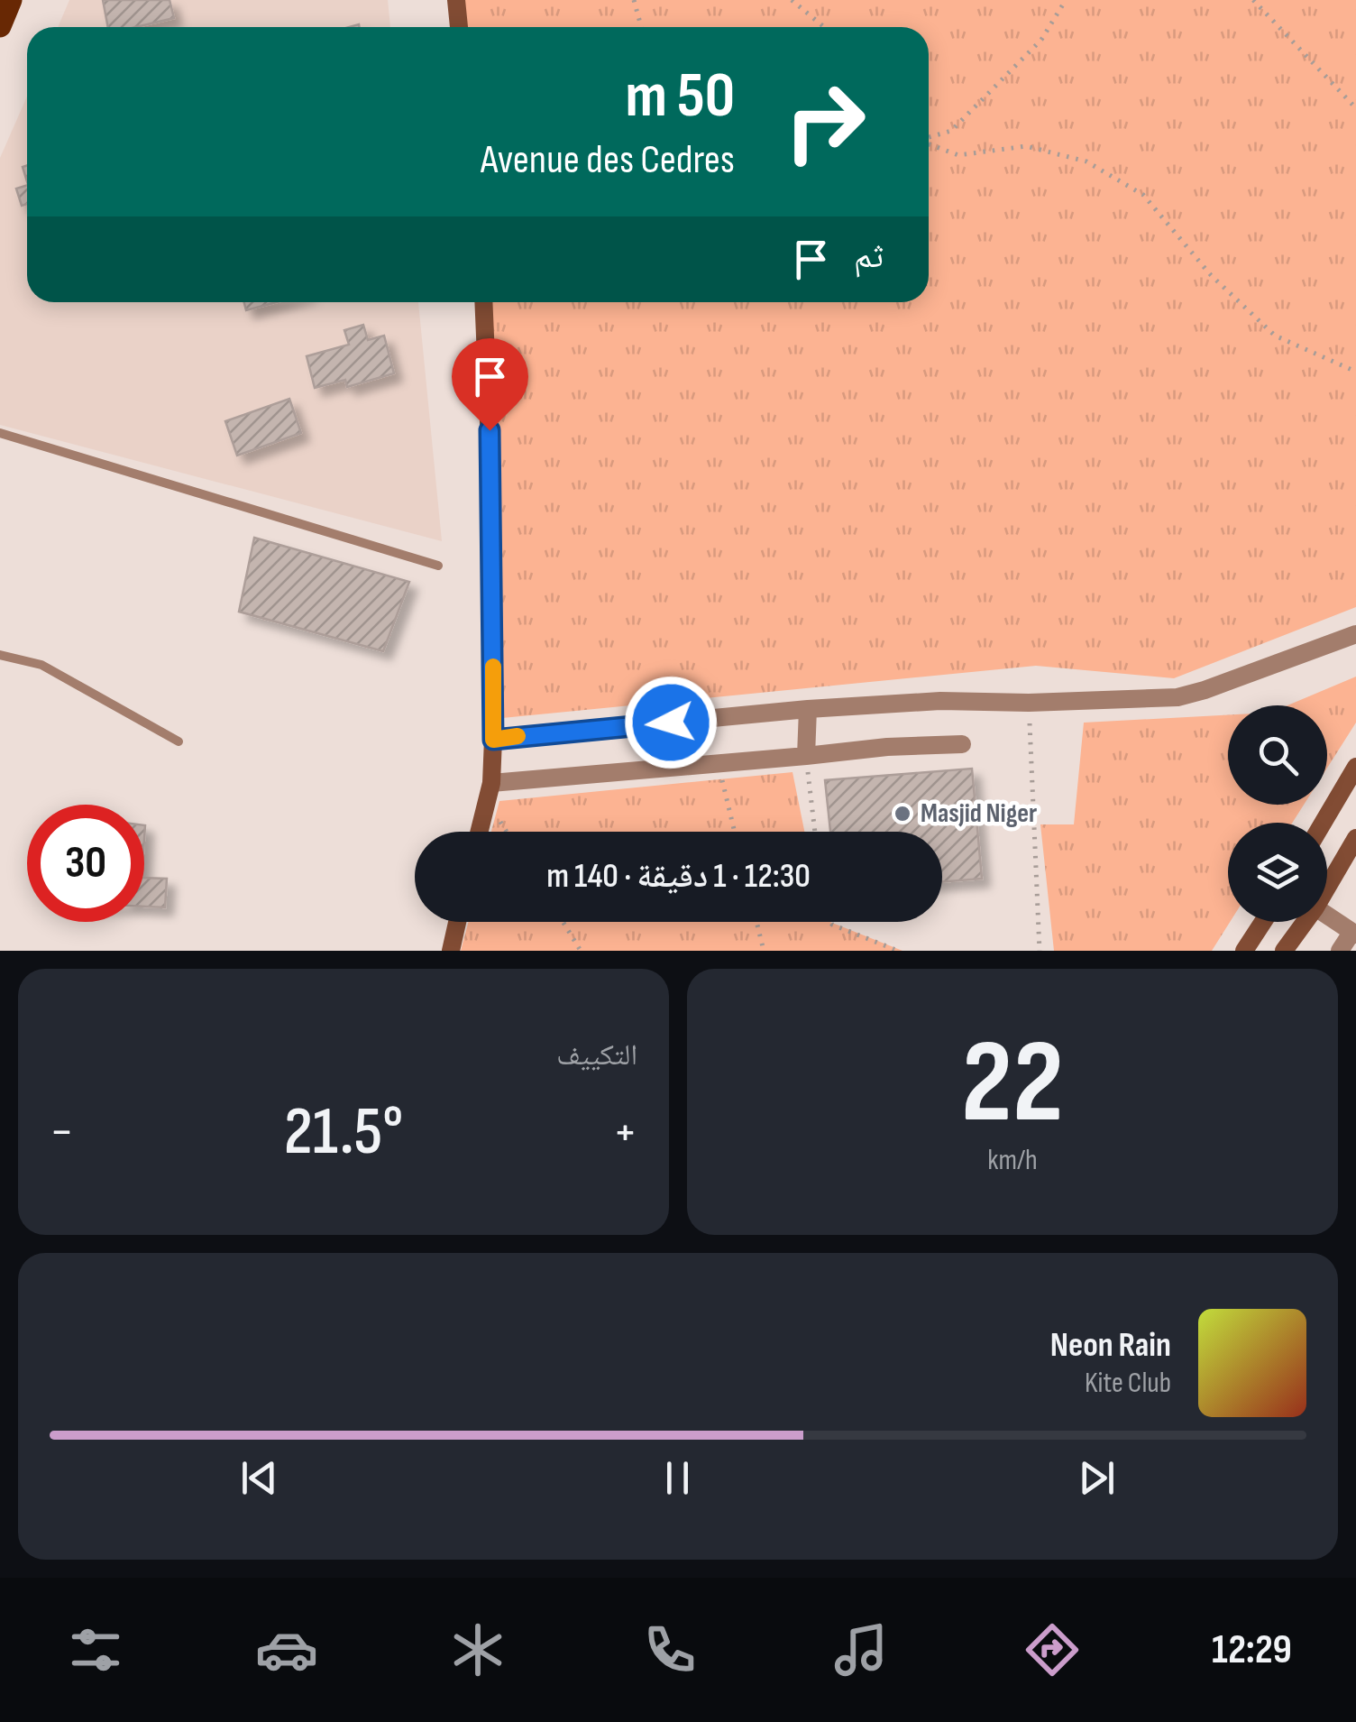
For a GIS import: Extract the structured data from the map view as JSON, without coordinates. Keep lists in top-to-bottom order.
{
  "places": ["Masjid Niger"],
  "page": {
    "turn": ["50 m", "Avenue des Cedres"],
    "then": "ثم",
    "limit": "30",
    "trip": "12:30 · 1 دقيقة · 140 m",
    "tile": [
      ["22", "km/h"],
      "التكييف"
    ],
    "heat": ["−", "21.5°", "+"],
    "song": ["Neon Rain", "Kite Club"],
    "tabs": "12:29"
  }
}
